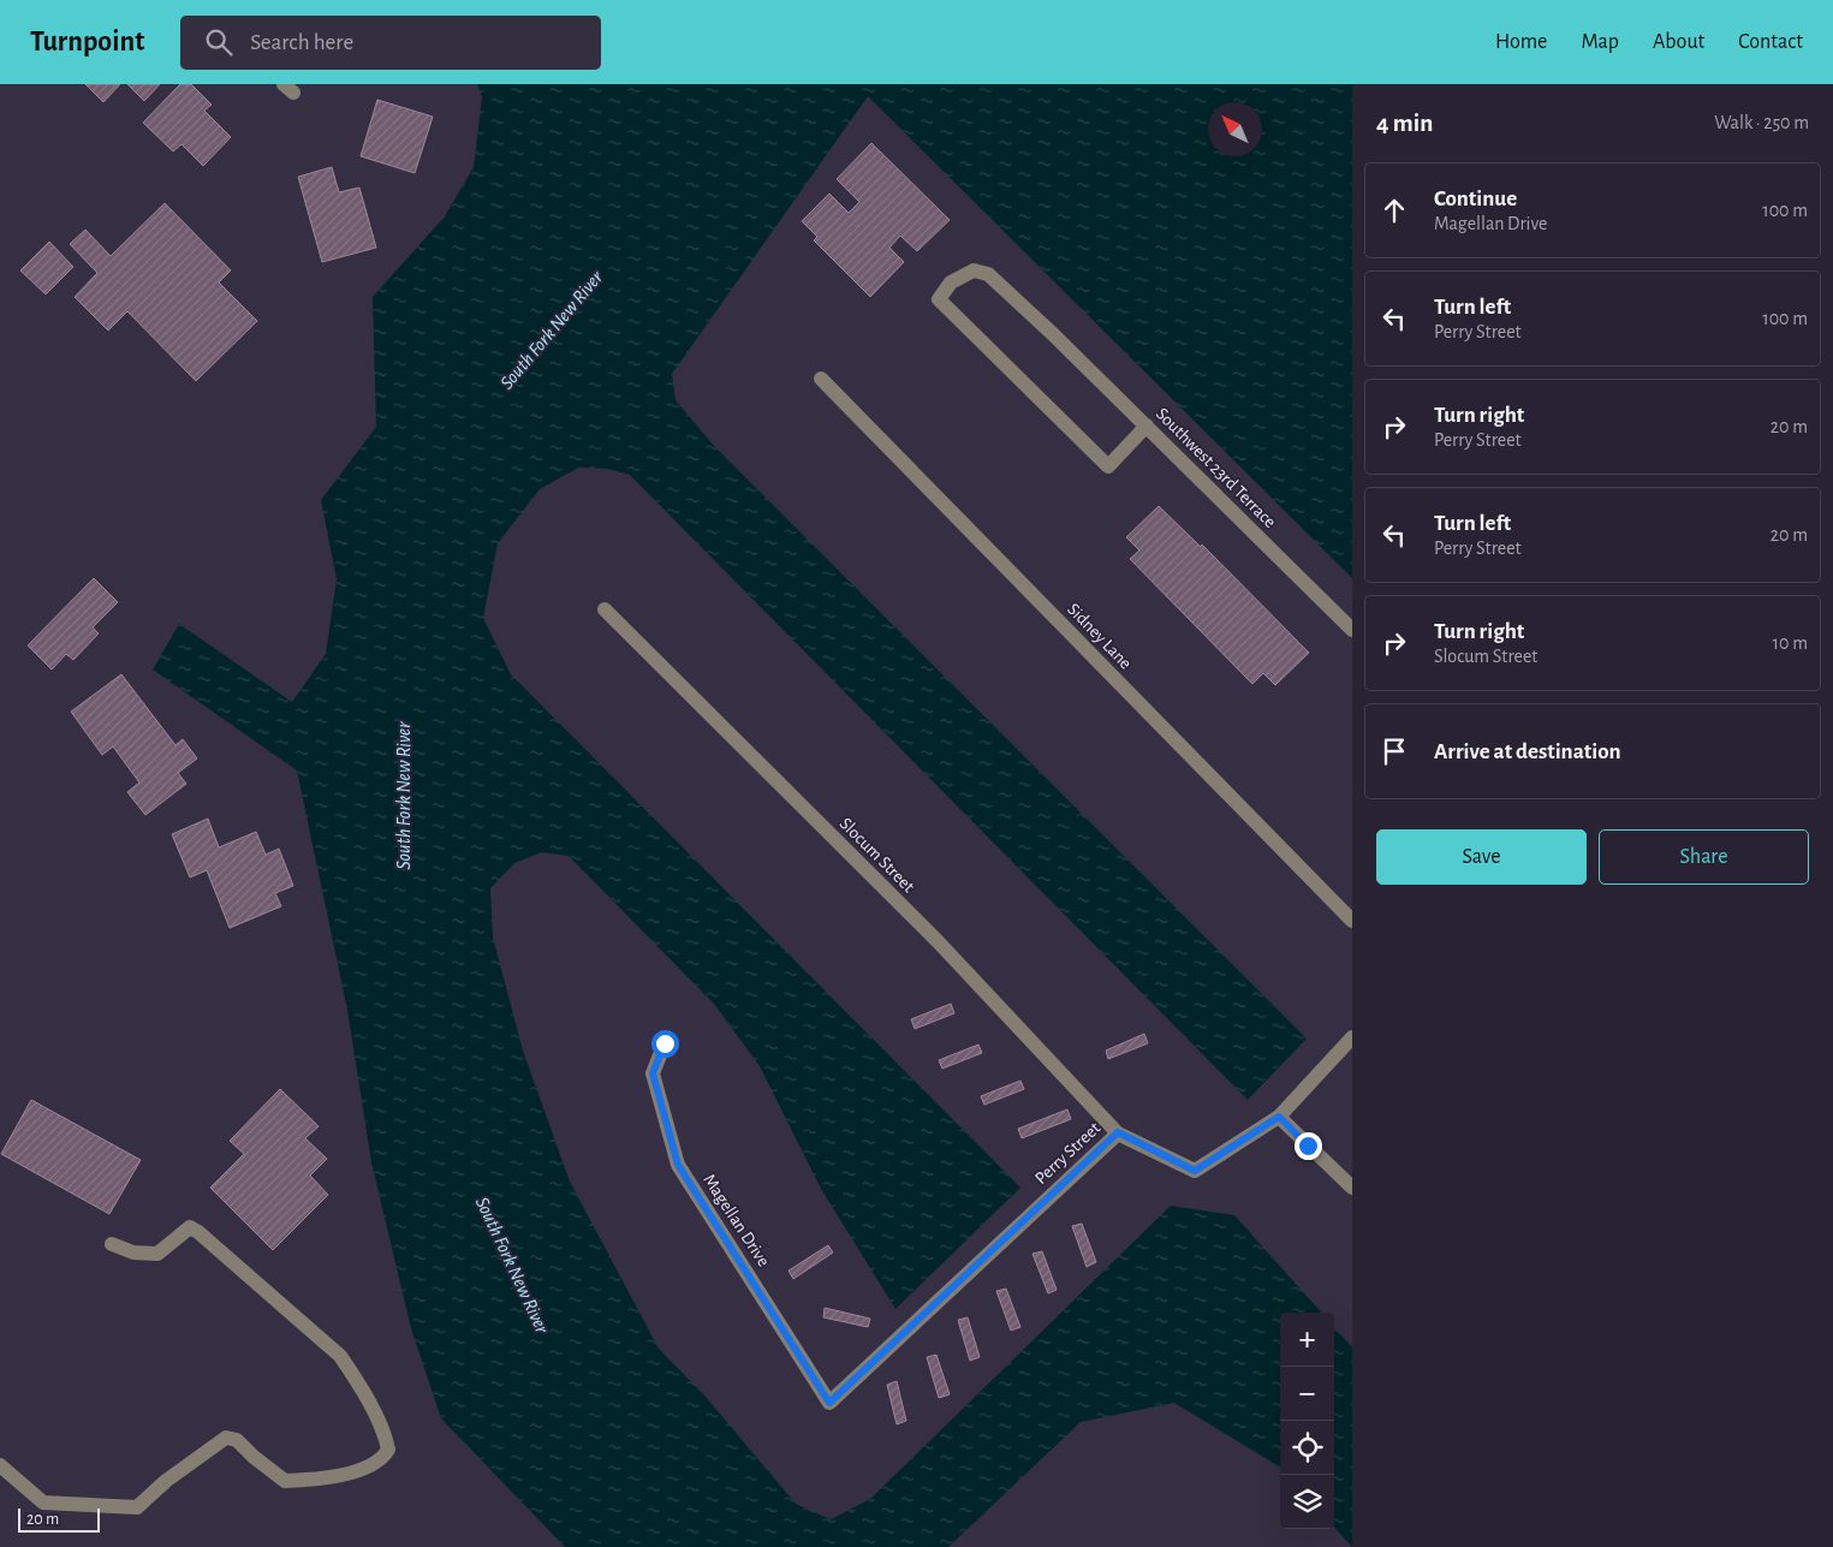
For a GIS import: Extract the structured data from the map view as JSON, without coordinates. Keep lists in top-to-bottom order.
{
  "streets": {
    "street": [
      "Southwest 23rd Terrace",
      "Sidney Lane",
      "Slocum Street",
      "Perry Street",
      "Magellan Drive"
    ]
  },
  "crossings": [
    ["Slocum Street", "Perry Street"],
    ["Perry Street", "Magellan Drive"]
  ],
  "water": ["South Fork New River"],
  "scale_bar": "20 m",
  "north": "top left",
  "page": {
    "header": "Turnpoint",
    "search": "Search here",
    "nav": [
      "Home",
      "Map",
      "About",
      "Contact"
    ],
    "heading": ["4 min", "Walk · 250 m"],
    "list": [
      ["Continue", "Magellan Drive", "100 m"],
      ["Turn left", "Perry Street", "100 m"],
      ["Turn right", "Perry Street", "20 m"],
      ["Turn left", "Perry Street", "20 m"],
      ["Turn right", "Slocum Street", "10 m"],
      "Arrive at destination"
    ],
    "buttons": ["Save", "Share"],
    "map_buttons": ["+", "−"],
    "scale": "20 m"
  }
}
